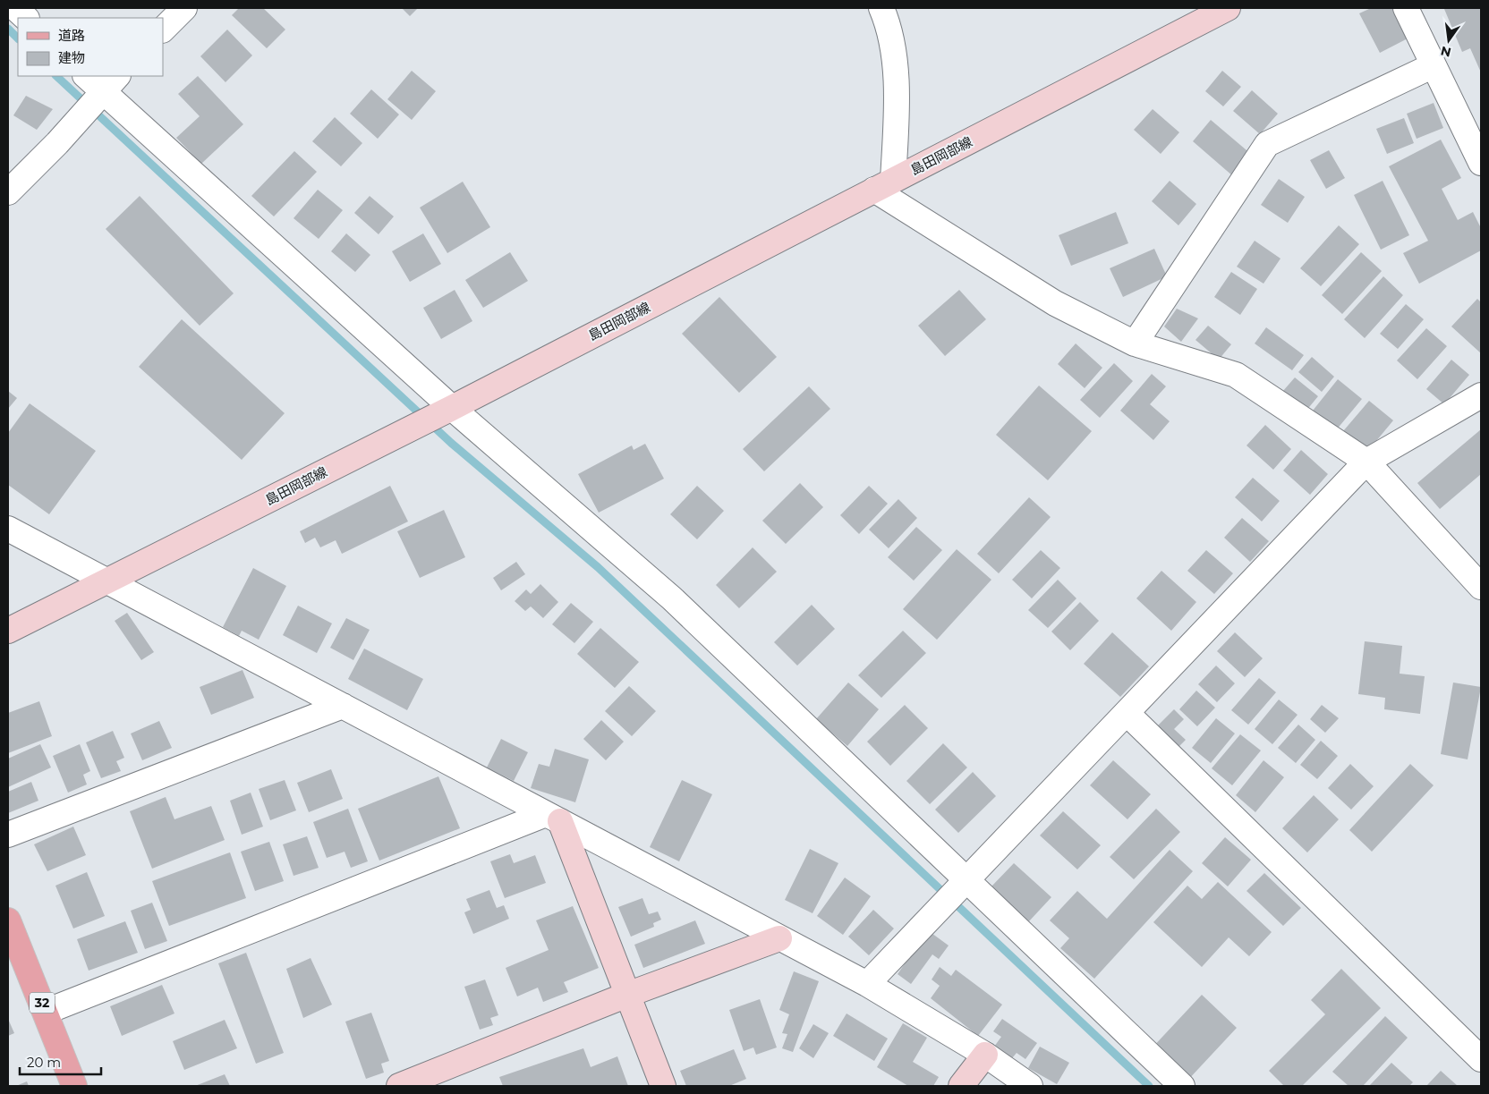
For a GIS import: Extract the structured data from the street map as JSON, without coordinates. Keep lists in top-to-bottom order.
{
  "streets": {
    "main road": ["島田岡部線", "32"]
  },
  "legend": ["道路", "建物"],
  "scale_bar": "20 m",
  "north": "bottom"
}
